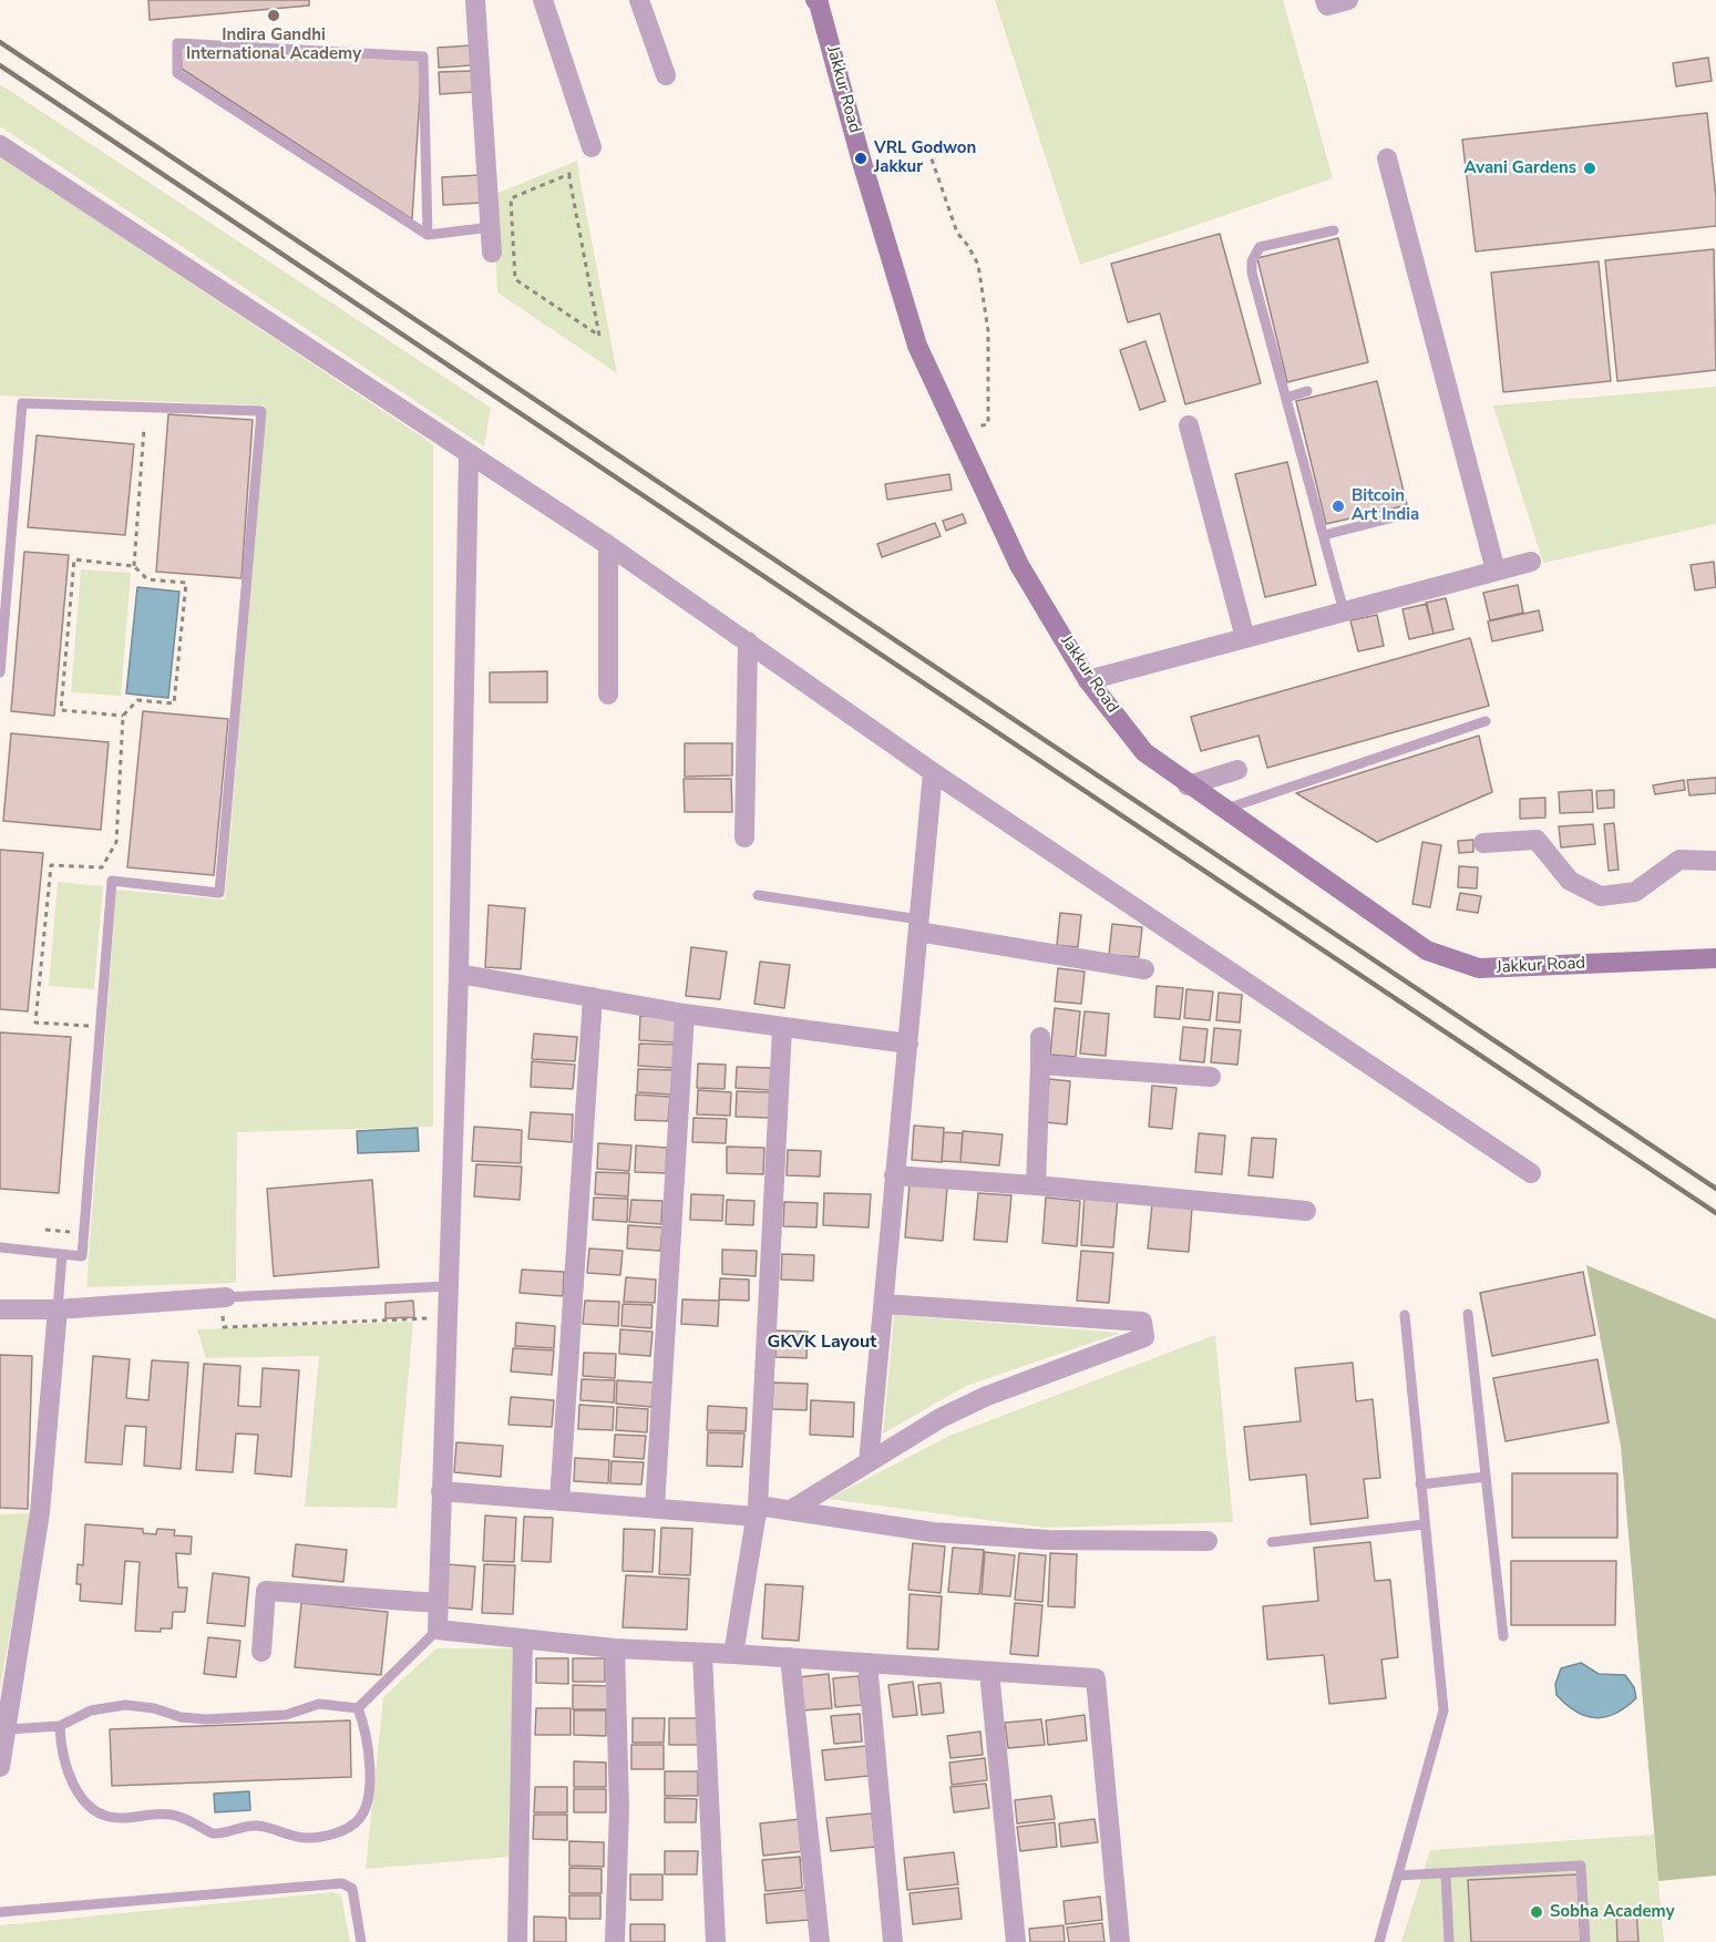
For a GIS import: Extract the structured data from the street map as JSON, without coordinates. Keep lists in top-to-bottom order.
{
  "streets": {
    "street": ["Jakkur Road"]
  },
  "districts": ["GKVK Layout"],
  "places": [
    "Indira Gandhi International Academy",
    "VRL Godwon Jakkur",
    "Avani Gardens",
    "Bitcoin Art India",
    "Sobha Academy"
  ]
}
